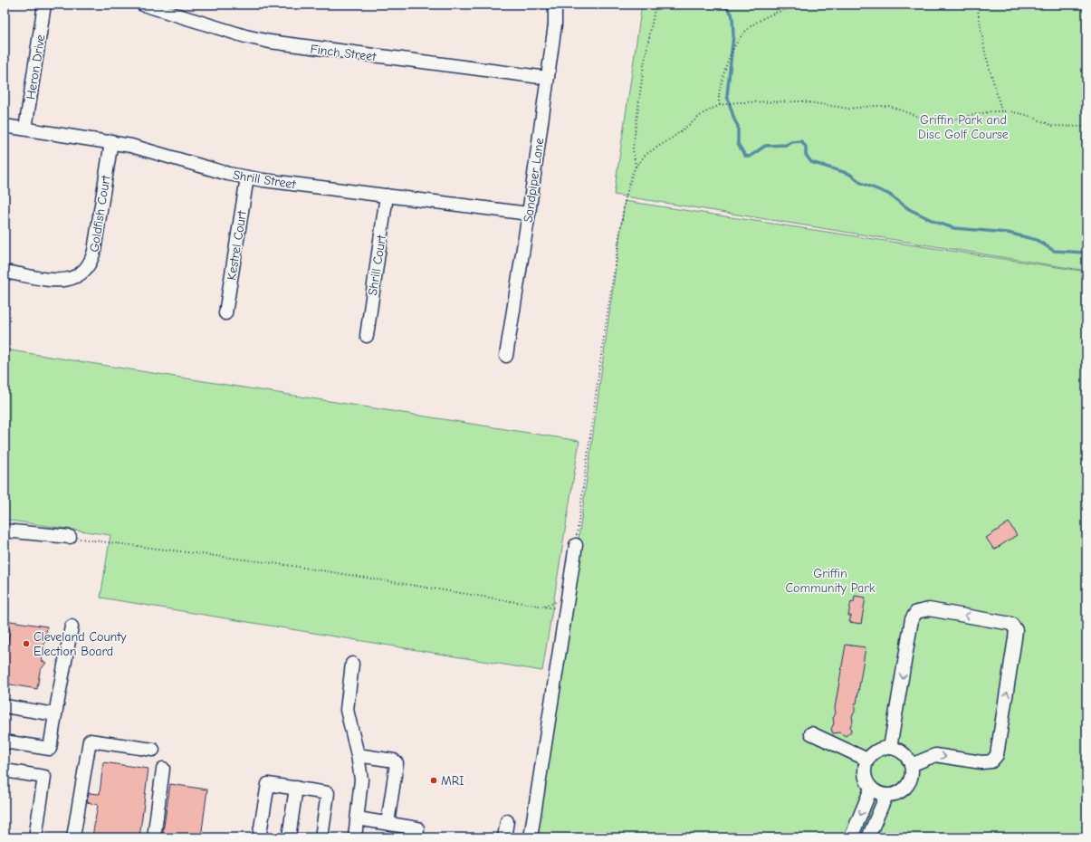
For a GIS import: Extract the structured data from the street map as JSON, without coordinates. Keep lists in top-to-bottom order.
{
  "streets": {
    "street": [
      "Finch Street",
      "Heron Drive",
      "Shrill Street",
      "Sandpiper Lane",
      "Goldfish Court",
      "Kestrel Court",
      "Shrill Court"
    ]
  },
  "crossings": [
    ["Finch Street", "Sandpiper Lane"],
    ["Heron Drive", "Shrill Street"],
    ["Shrill Street", "Sandpiper Lane"],
    ["Shrill Street", "Goldfish Court"],
    ["Shrill Street", "Kestrel Court"],
    ["Shrill Street", "Shrill Court"]
  ],
  "parks": ["Griffin Park and Disc Golf Course", "Griffin Community Park"],
  "places": ["Cleveland County Election Board", "MRI"]
}
